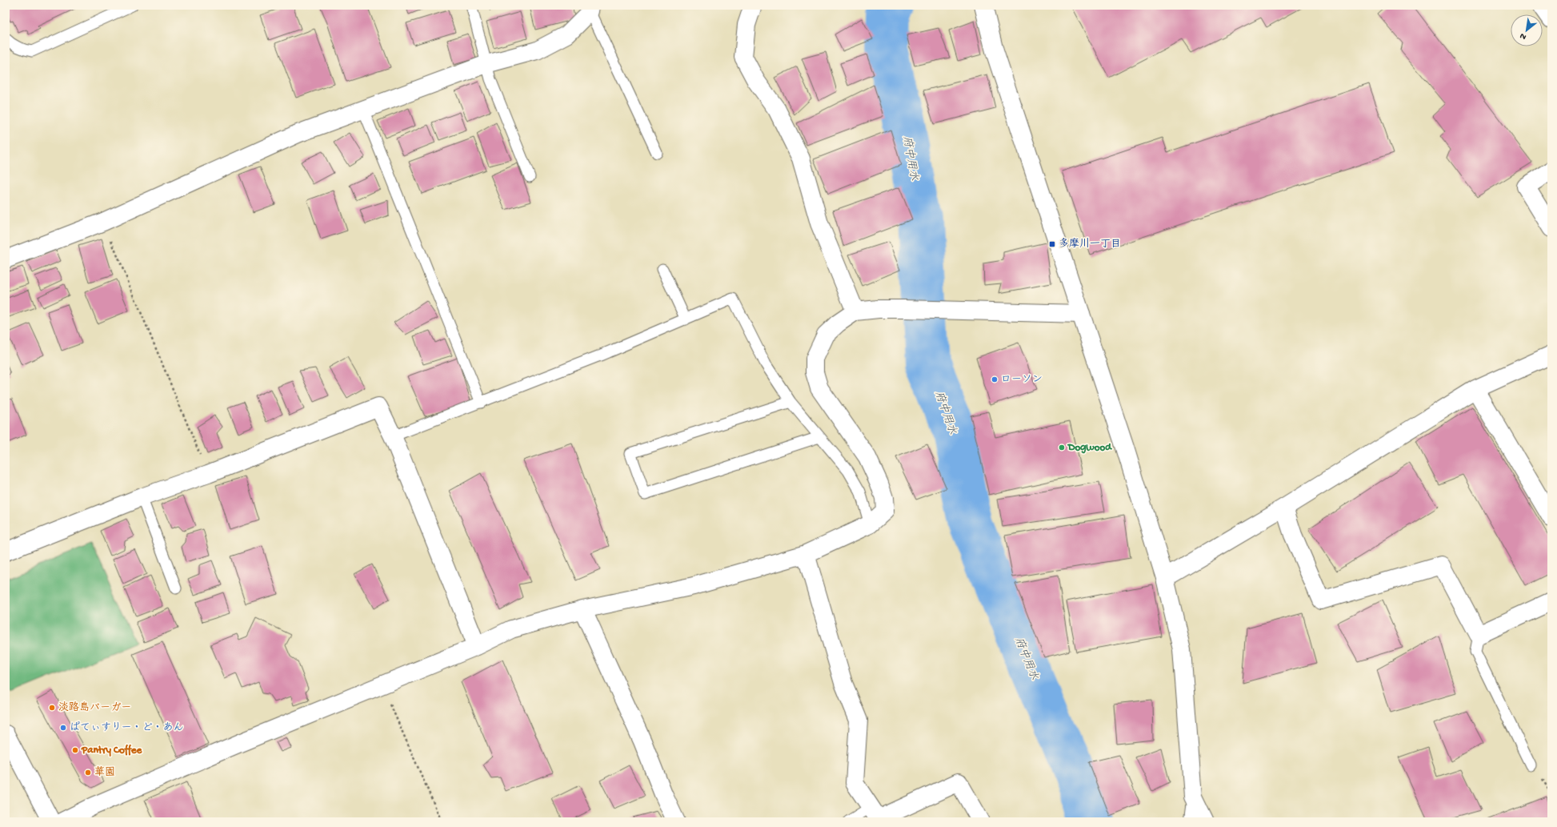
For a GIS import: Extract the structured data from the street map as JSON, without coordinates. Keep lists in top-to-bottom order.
{
  "water": ["府中用水"],
  "places": {
    "transit": ["多摩川一丁目"],
    "other": [
      "ローソン",
      "Dogwood",
      "淡路島バーガー",
      "ぱてぃすりー・ど・あん",
      "Pantry Coffee",
      "華園"
    ]
  },
  "north": "bottom left"
}
